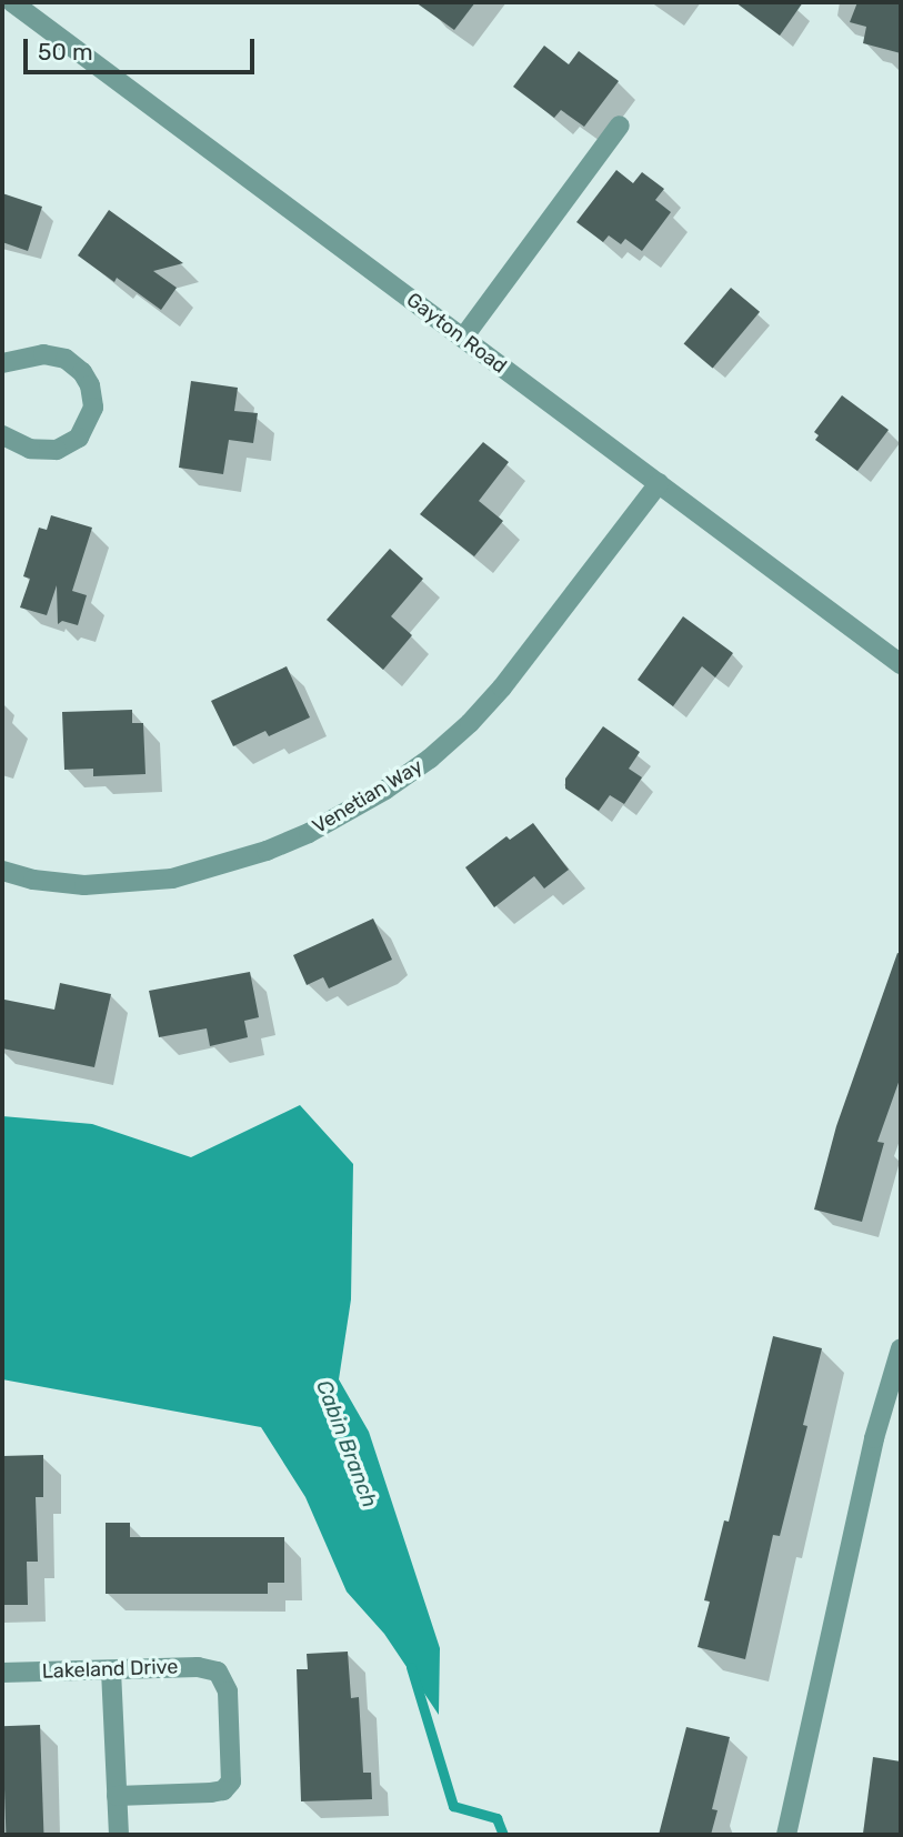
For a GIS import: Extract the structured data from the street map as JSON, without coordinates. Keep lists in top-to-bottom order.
{
  "streets": {
    "street": ["Gayton Road", "Venetian Way", "Lakeland Drive"]
  },
  "crossings": [
    ["Gayton Road", "Venetian Way"]
  ],
  "water": ["Cabin Branch"],
  "scale_bar": "50 m"
}
